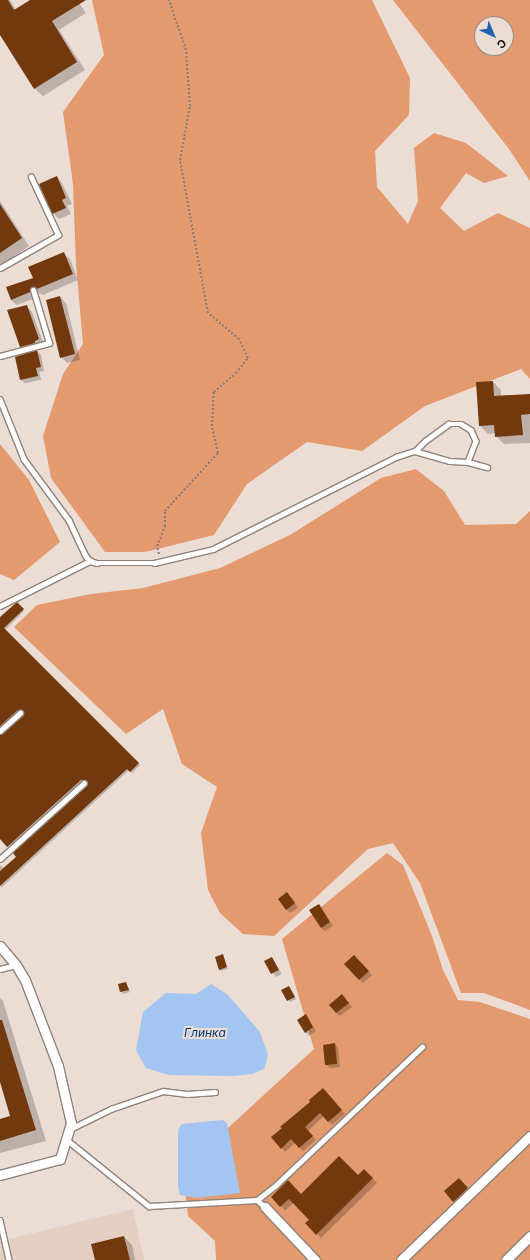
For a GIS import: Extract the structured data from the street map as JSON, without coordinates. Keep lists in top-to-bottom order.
{
  "water": ["Глинка"],
  "north": "bottom right"
}
